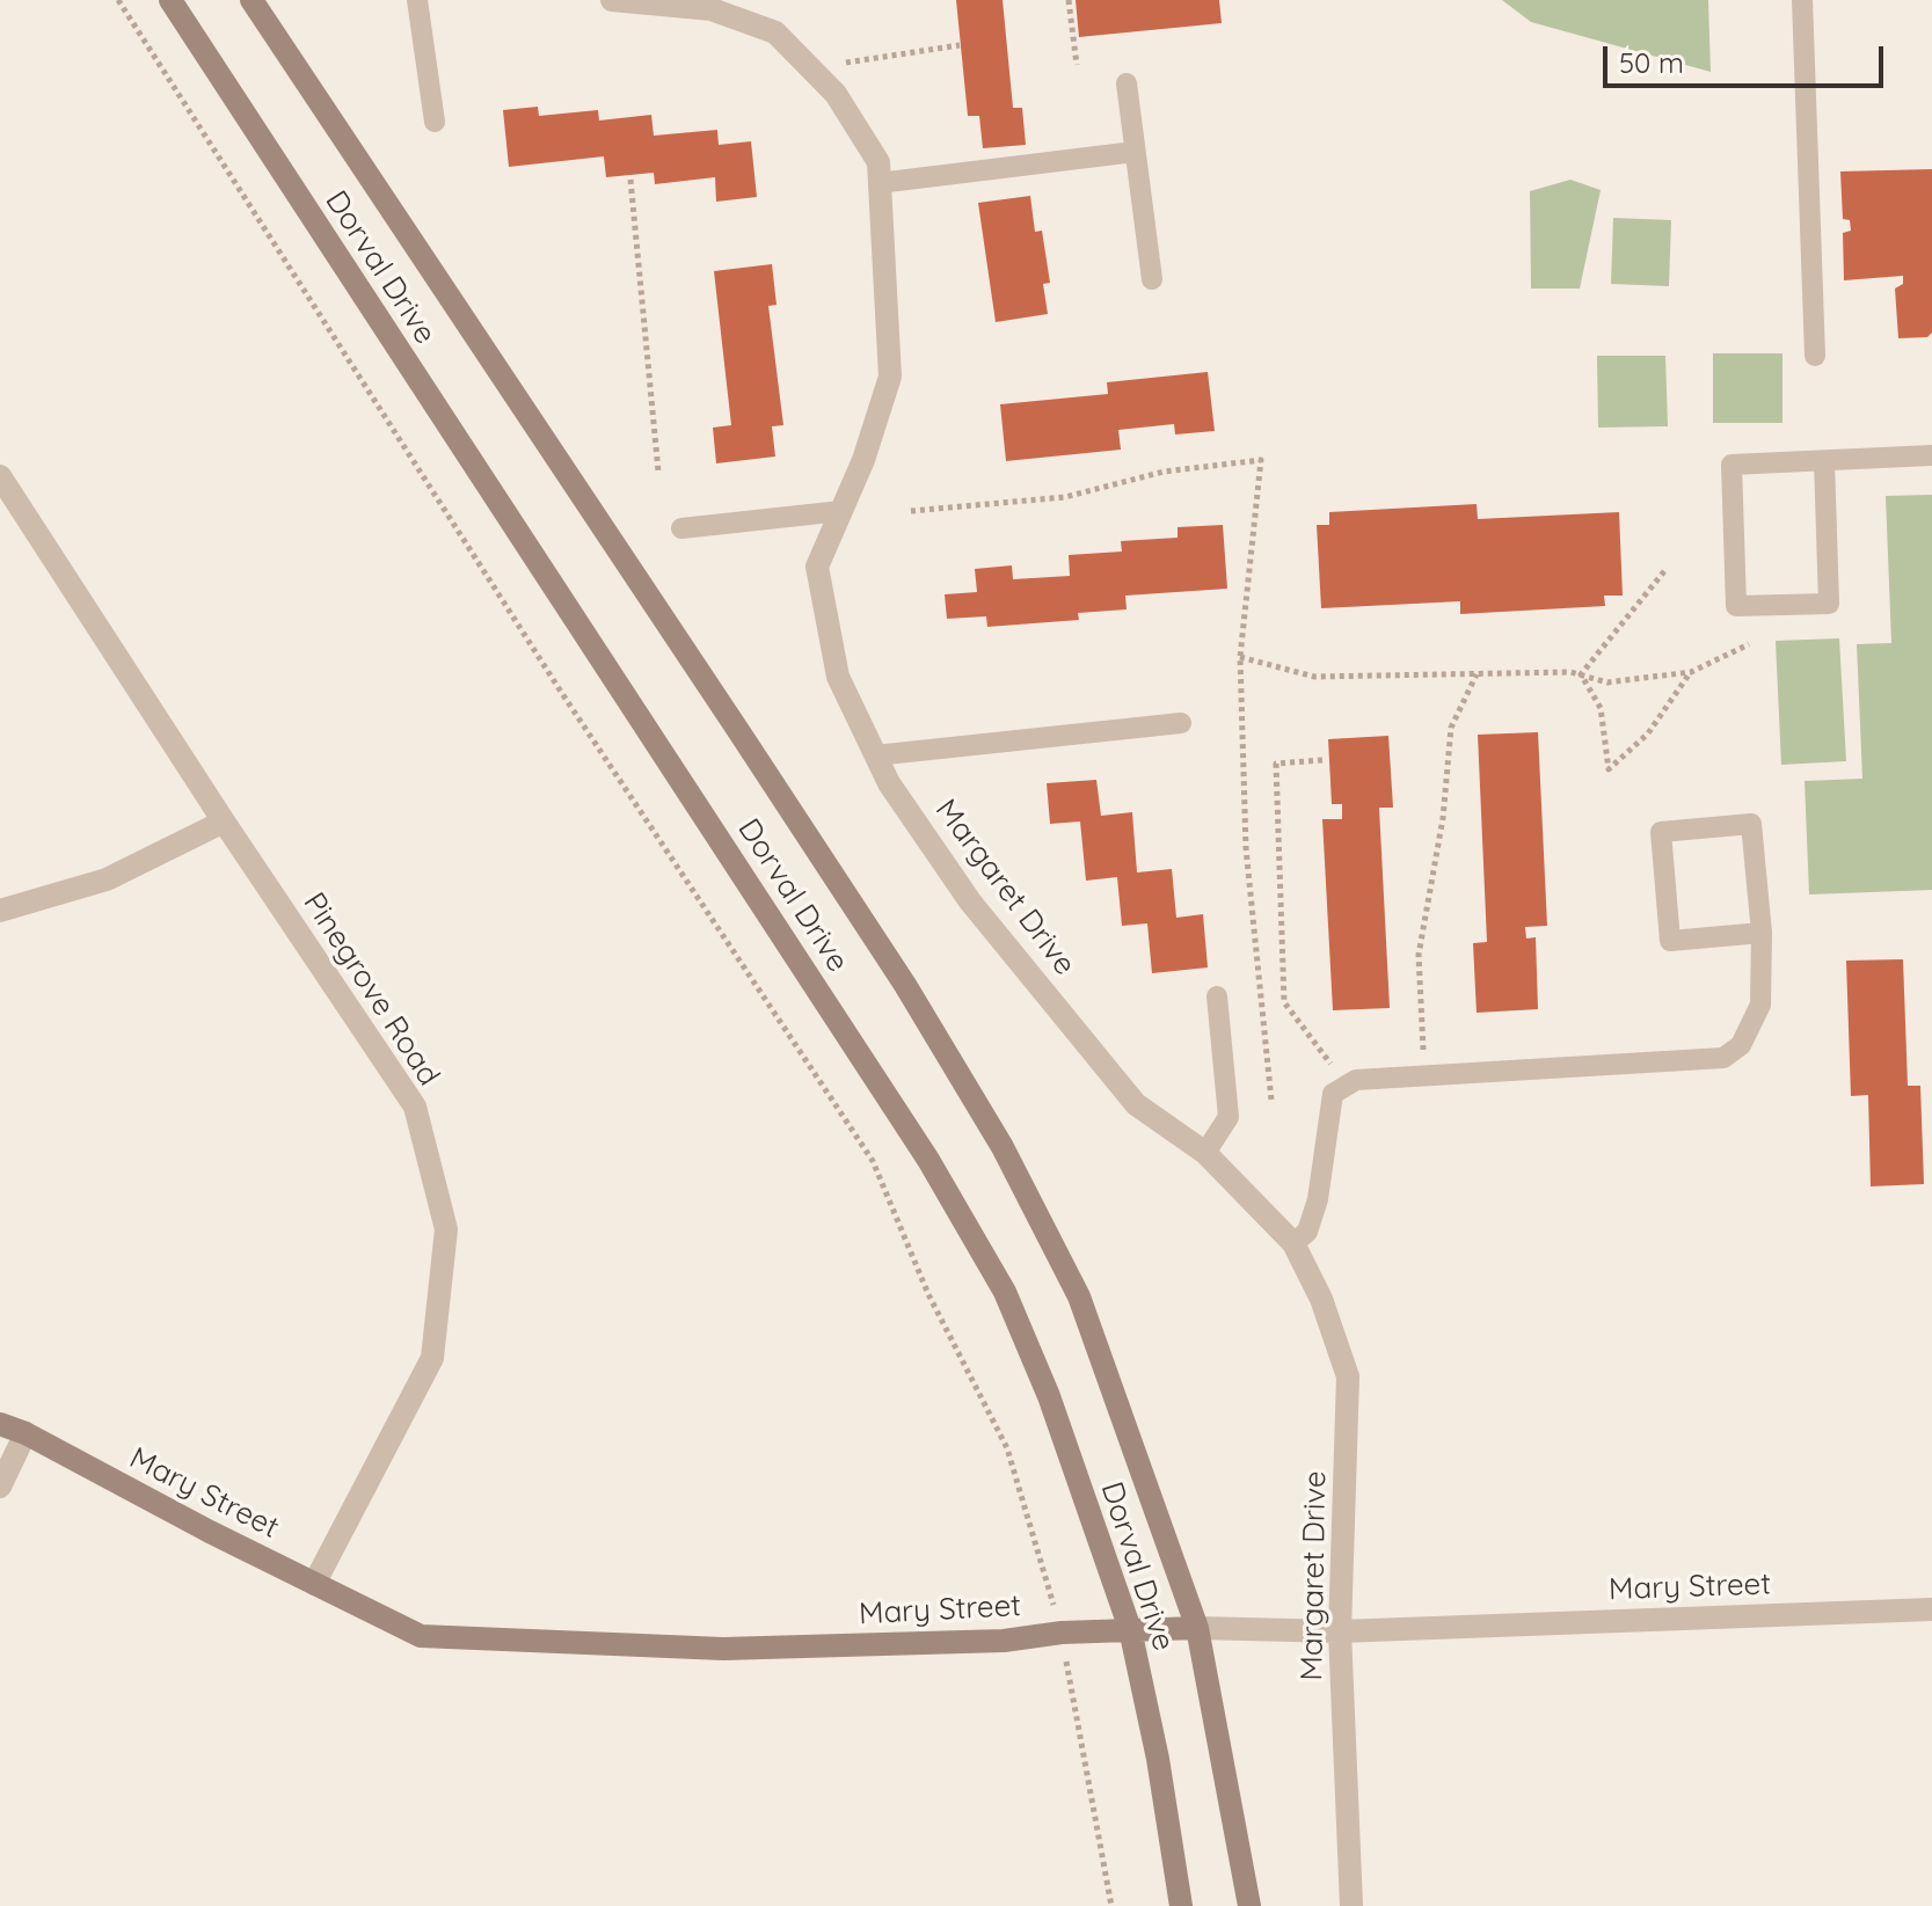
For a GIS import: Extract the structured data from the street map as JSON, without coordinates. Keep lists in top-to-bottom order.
{
  "streets": {
    "main road": ["Dorval Drive", "Mary Street"],
    "street": ["Margaret Drive", "Pinegrove Road"]
  },
  "crossings": [
    ["Dorval Drive", "Mary Street"],
    ["Margaret Drive", "Mary Street"],
    ["Pinegrove Road", "Mary Street"]
  ],
  "scale_bar": "50 m"
}
